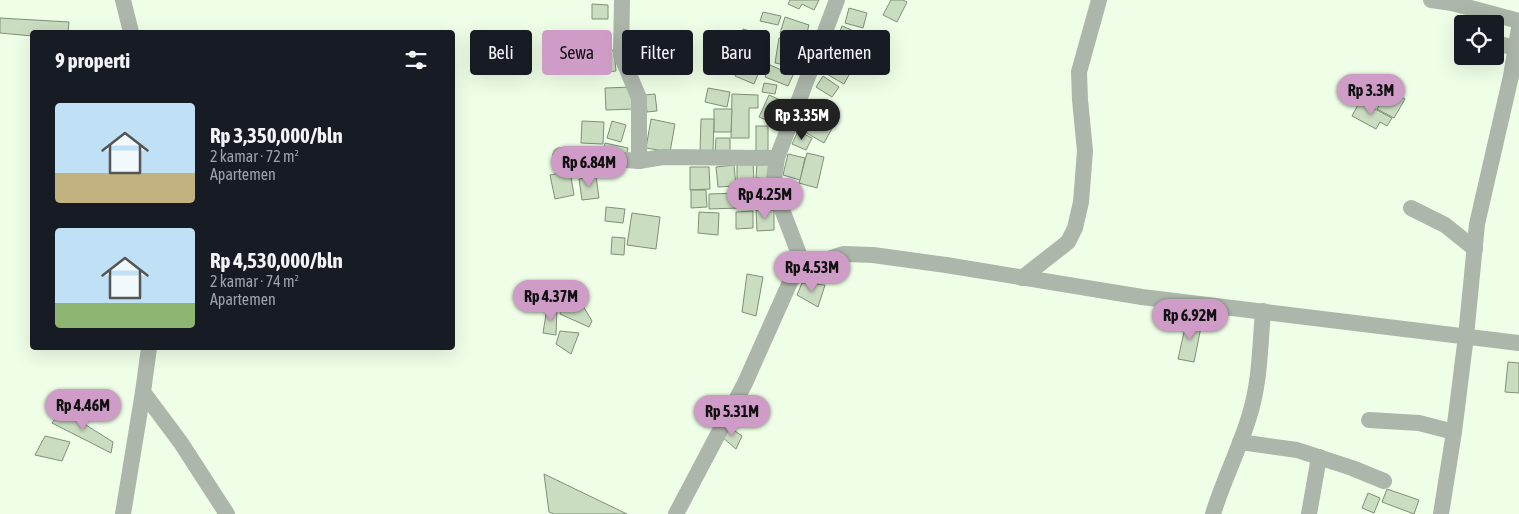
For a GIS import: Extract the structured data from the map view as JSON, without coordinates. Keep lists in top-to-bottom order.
{
  "page": {
    "chip": [
      "Beli",
      "Sewa",
      "Filter",
      "Baru",
      "Apartemen"
    ],
    "heading": "9 properti",
    "price": [
      "Rp 3.3M",
      "Rp 3.35M",
      "Rp 6.84M",
      "Rp 4.25M",
      "Rp 4.53M",
      "Rp 4.37M",
      "Rp 6.92M",
      "Rp 4.46M",
      "Rp 5.31M"
    ],
    "list": [
      {
        "name": "Rp 3,350,000/bln",
        "note": "2 kamar · 72 m² · Apartemen"
      },
      {
        "name": "Rp 4,530,000/bln",
        "note": "2 kamar · 74 m² · Apartemen"
      }
    ]
  }
}
